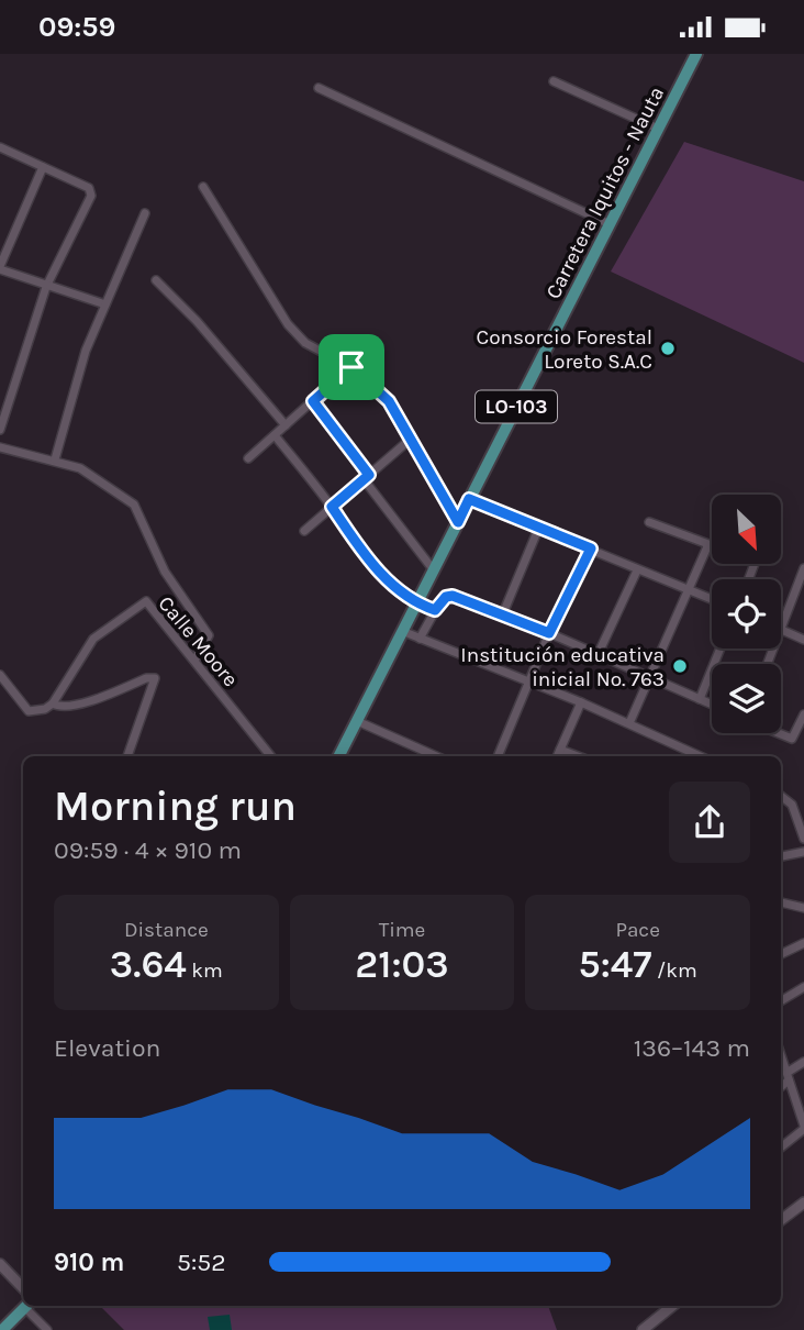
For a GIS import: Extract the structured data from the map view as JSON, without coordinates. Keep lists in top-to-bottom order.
{
  "streets": {
    "main road": ["Carretera Iquitos - Nauta", "LO-103"],
    "street": ["Calle Moore"]
  },
  "places": ["Consorcio Forestal Loreto S.A.C", "Institución educativa inicial No. 763"],
  "north": "bottom right",
  "page": {
    "status": "09:59",
    "heading": ["Morning run", "09:59 · 4 × 910 m"],
    "stats": [
      ["Distance", "3.64 km"],
      ["Time", "21:03"],
      ["Pace", "5:47 /km"]
    ],
    "chart": ["Elevation", "136–143 m"],
    "list": [
      {
        "name": "910 m",
        "note": "5:52"
      }
    ]
  }
}
